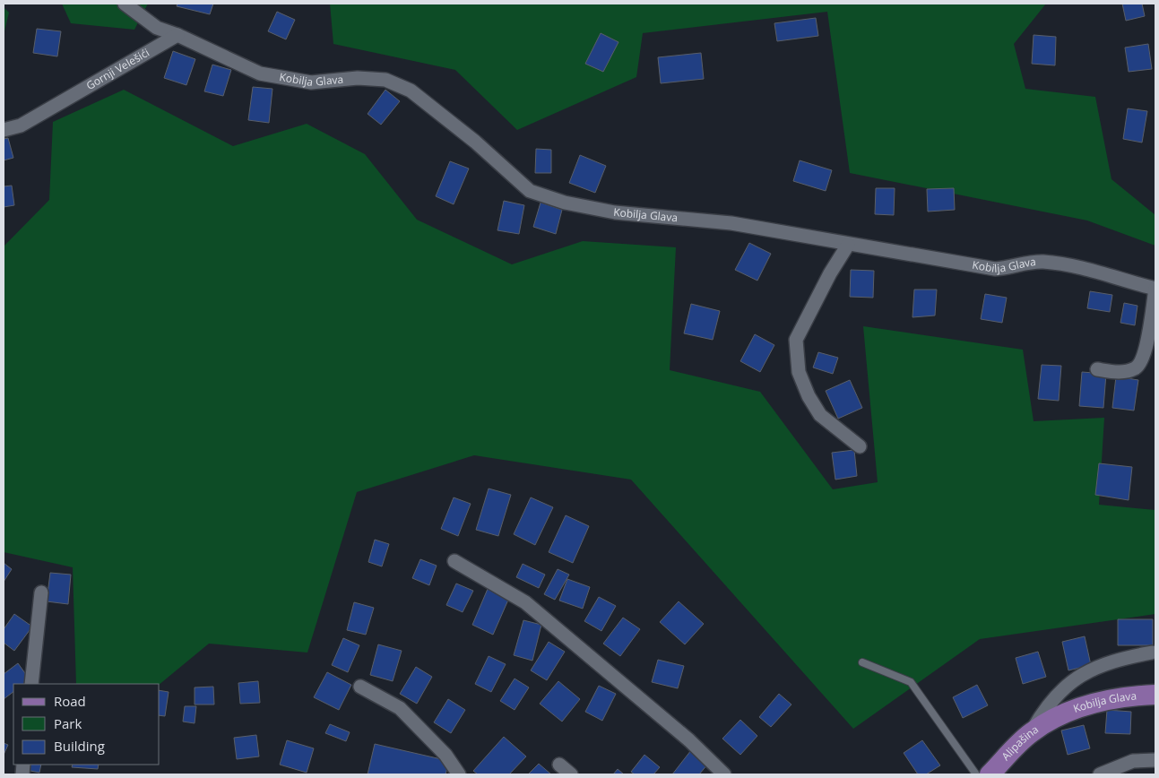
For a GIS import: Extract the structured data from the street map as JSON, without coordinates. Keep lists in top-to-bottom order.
{
  "streets": {
    "main road": ["Kobilja Glava", "Alipašina"],
    "street": ["Gornji Velešići"]
  },
  "crossings": [
    ["Gornji Velešići", "Kobilja Glava"],
    ["Kobilja Glava", "Alipašina"]
  ],
  "legend": ["Road", "Park", "Building"]
}
